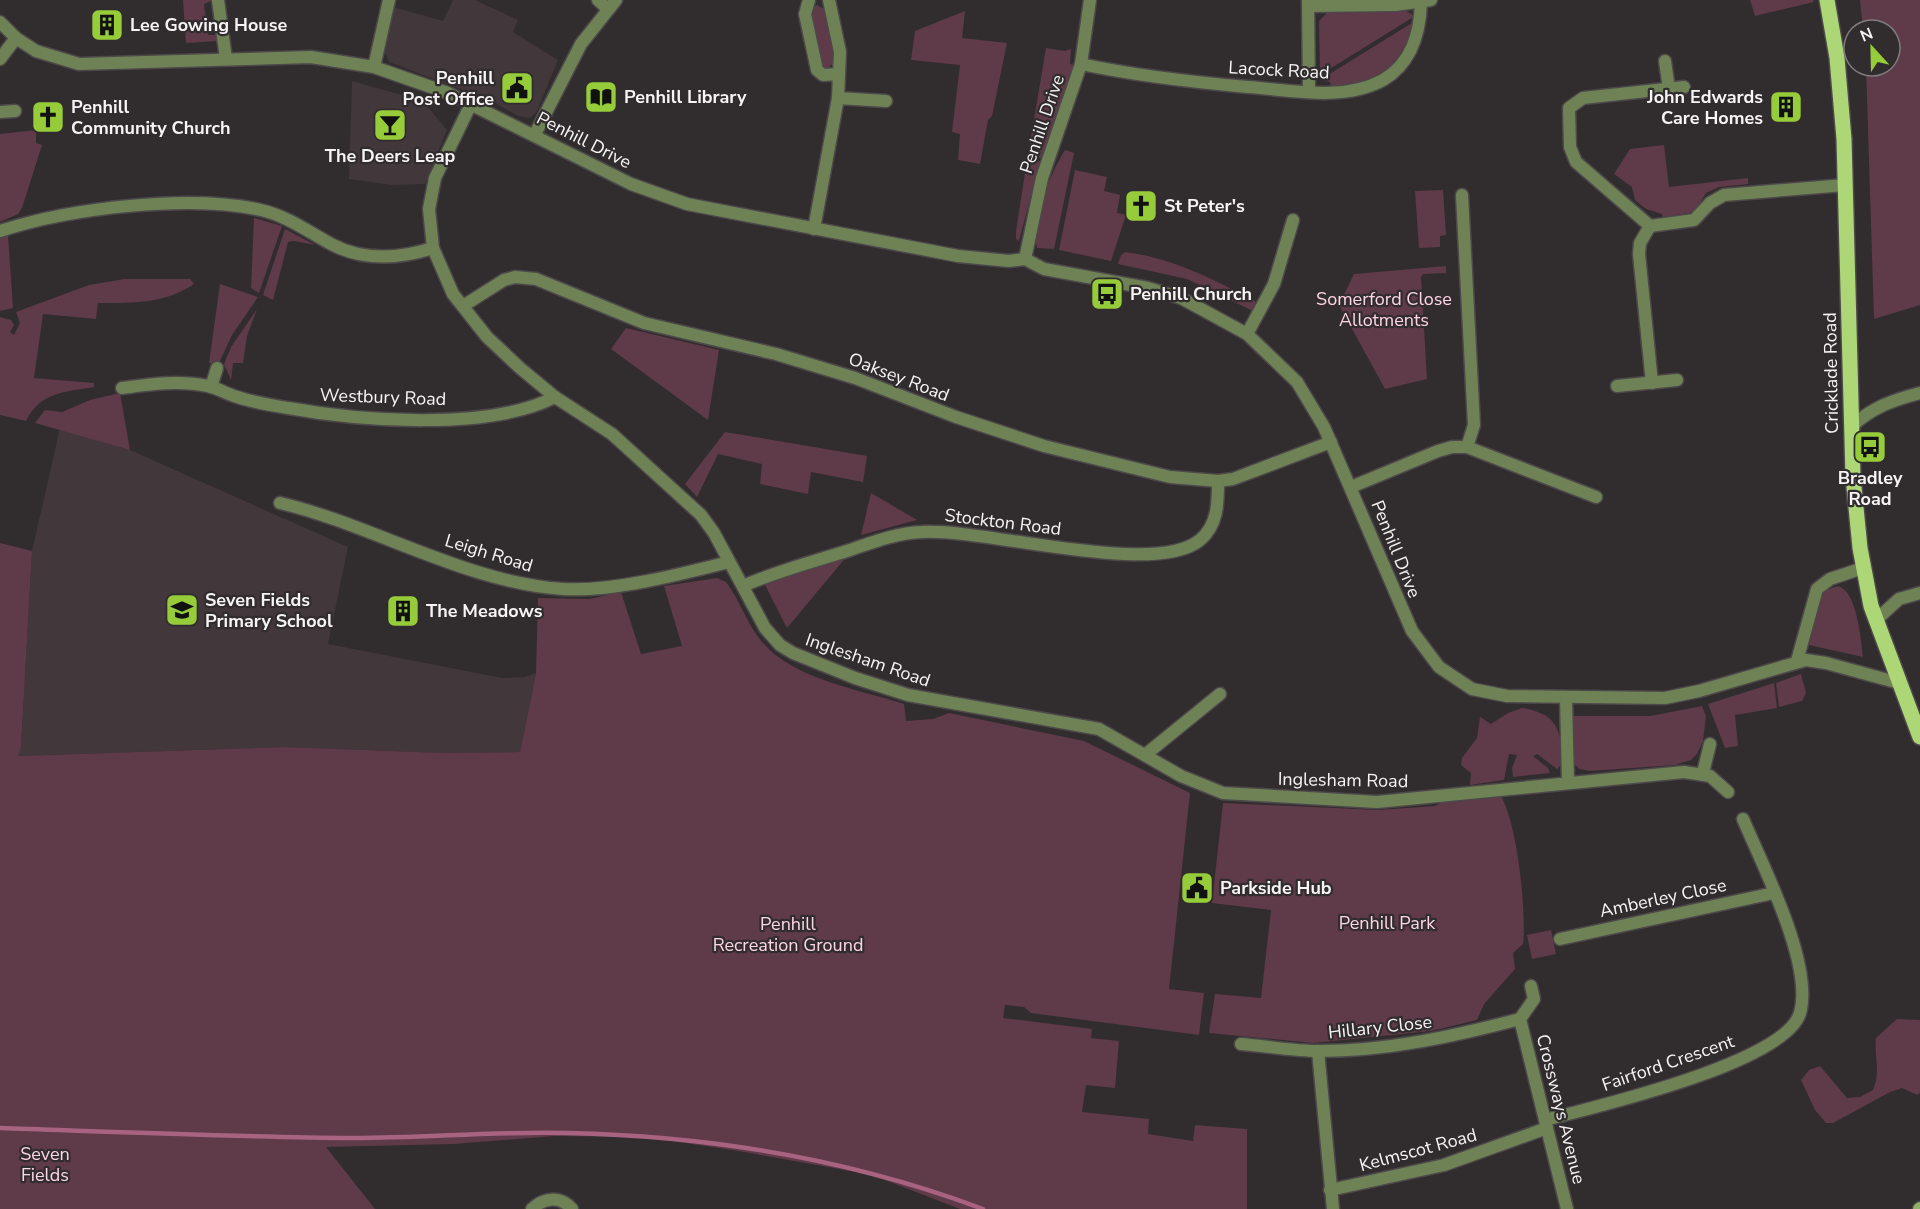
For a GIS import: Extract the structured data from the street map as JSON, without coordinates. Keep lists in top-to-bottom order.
{
  "streets": {
    "main road": ["Cricklade Road"],
    "street": [
      "Lacock Road",
      "Penhill Drive",
      "Oaksey Road",
      "Westbury Road",
      "Stockton Road",
      "Leigh Road",
      "Inglesham Road",
      "Amberley Close",
      "Hillary Close",
      "Fairford Crescent",
      "Crossways Avenue",
      "Kelmscot Road"
    ]
  },
  "crossings": [
    ["Lacock Road", "Penhill Drive"],
    ["Penhill Drive", "Cricklade Road"],
    ["Penhill Drive", "Oaksey Road"],
    ["Penhill Drive", "Inglesham Road"],
    ["Oaksey Road", "Stockton Road"],
    ["Oaksey Road", "Inglesham Road"],
    ["Westbury Road", "Inglesham Road"],
    ["Stockton Road", "Inglesham Road"],
    ["Leigh Road", "Inglesham Road"],
    ["Amberley Close", "Fairford Crescent"],
    ["Hillary Close", "Crossways Avenue"],
    ["Fairford Crescent", "Crossways Avenue"],
    ["Fairford Crescent", "Kelmscot Road"],
    ["Crossways Avenue", "Kelmscot Road"]
  ],
  "parks": [
    "Somerford Close Allotments",
    "Penhill Park",
    "Penhill Recreation Ground",
    "Seven Fields"
  ],
  "places": {
    "building": ["Lee Gowing House", "John Edwards Care Homes", "The Meadows"],
    "public building": ["Penhill Post Office", "Parkside Hub"],
    "library": ["Penhill Library"],
    "church": ["Penhill Community Church", "St Peter's"],
    "bar": ["The Deers Leap"],
    "bus stop": ["Penhill Church", "Bradley Road"],
    "school or university": ["Seven Fields Primary School"]
  },
  "north": "top"
}
